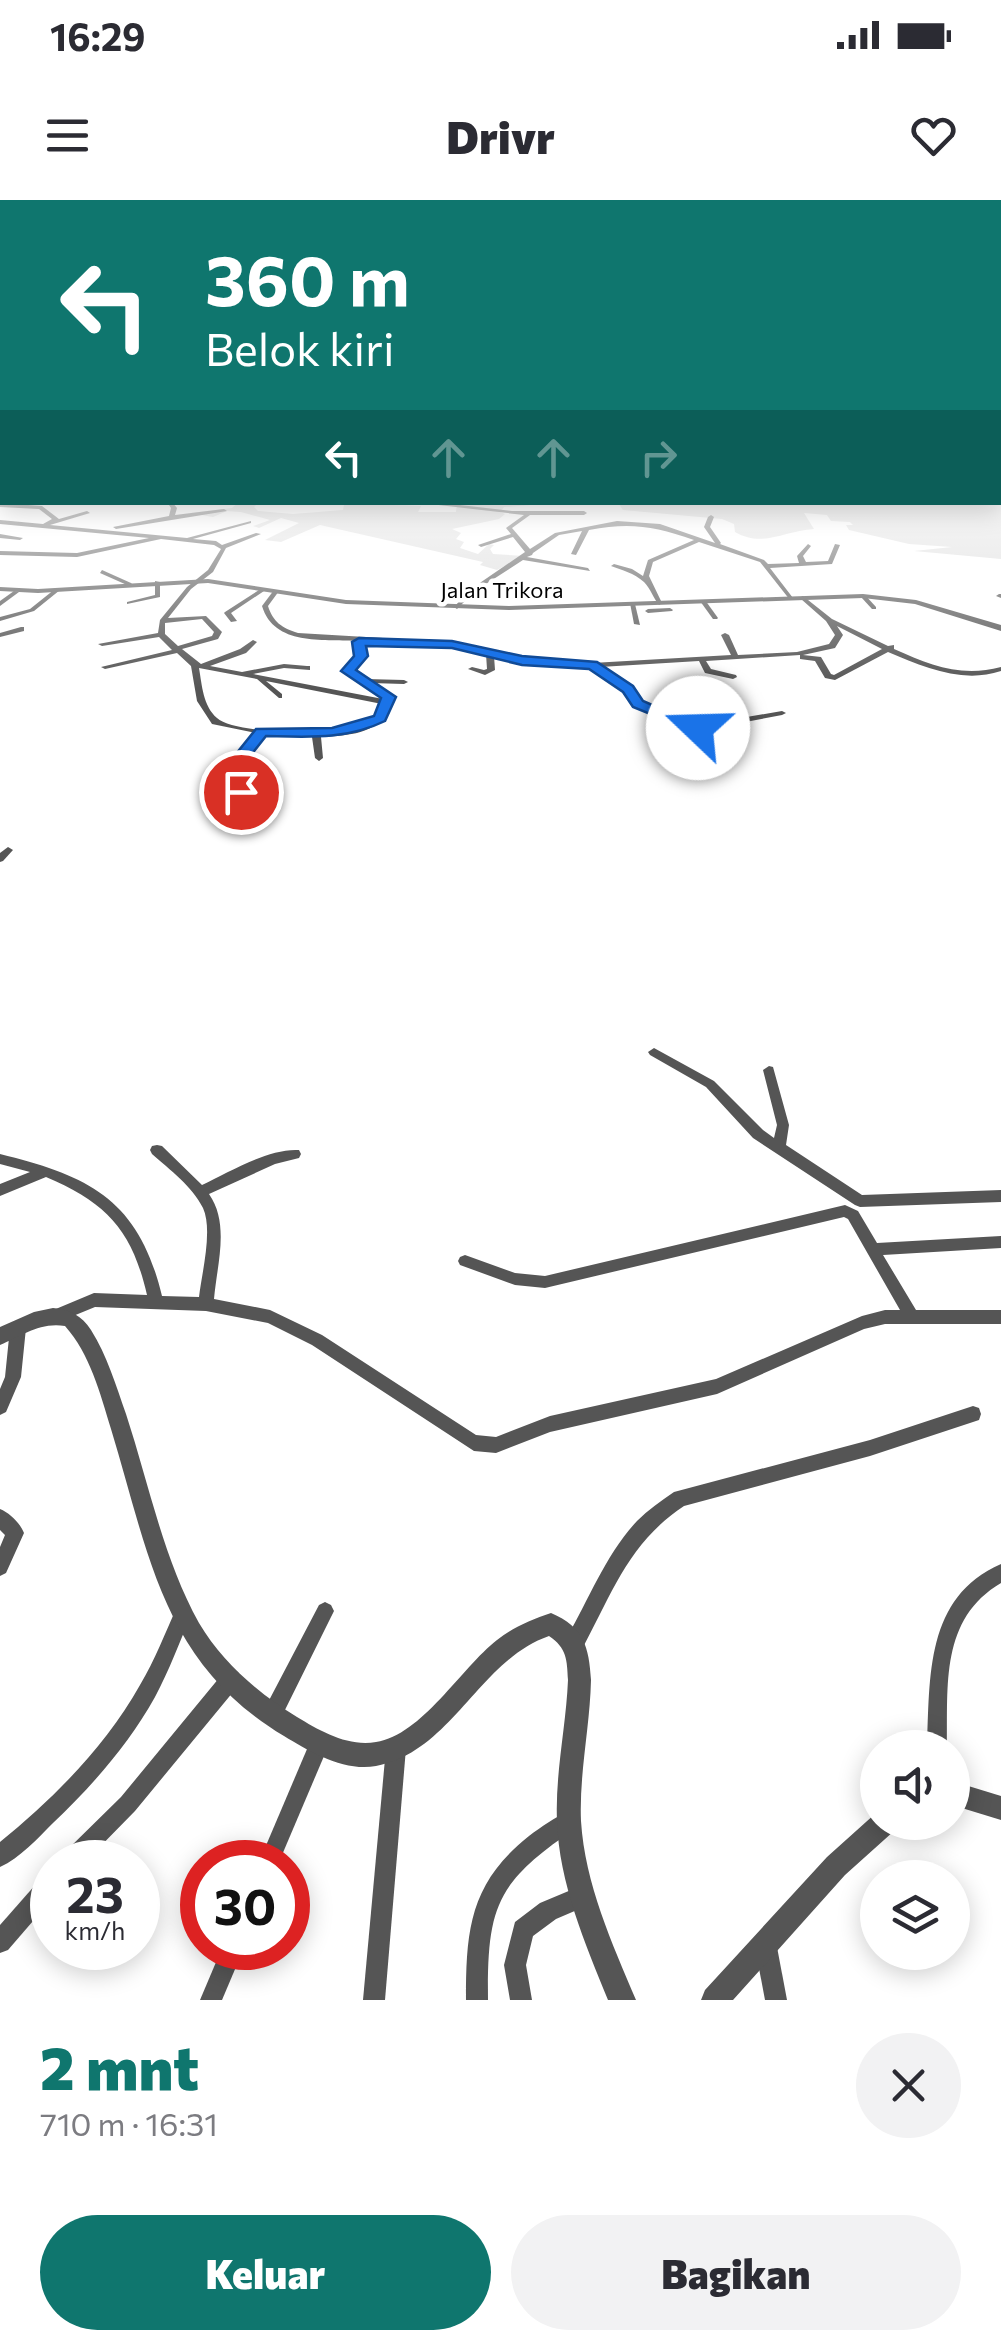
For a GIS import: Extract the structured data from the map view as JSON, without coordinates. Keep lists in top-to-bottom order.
{
  "streets": {
    "street": ["Jalan Trikora"]
  },
  "page": {
    "status": "16:29",
    "header": "Drivr",
    "turn": ["360 m", "Belok kiri"],
    "speed": "23 km/h",
    "limit": "30",
    "heading": ["2 mnt", "710 m · 16:31"],
    "buttons": ["Keluar", "Bagikan"]
  }
}
